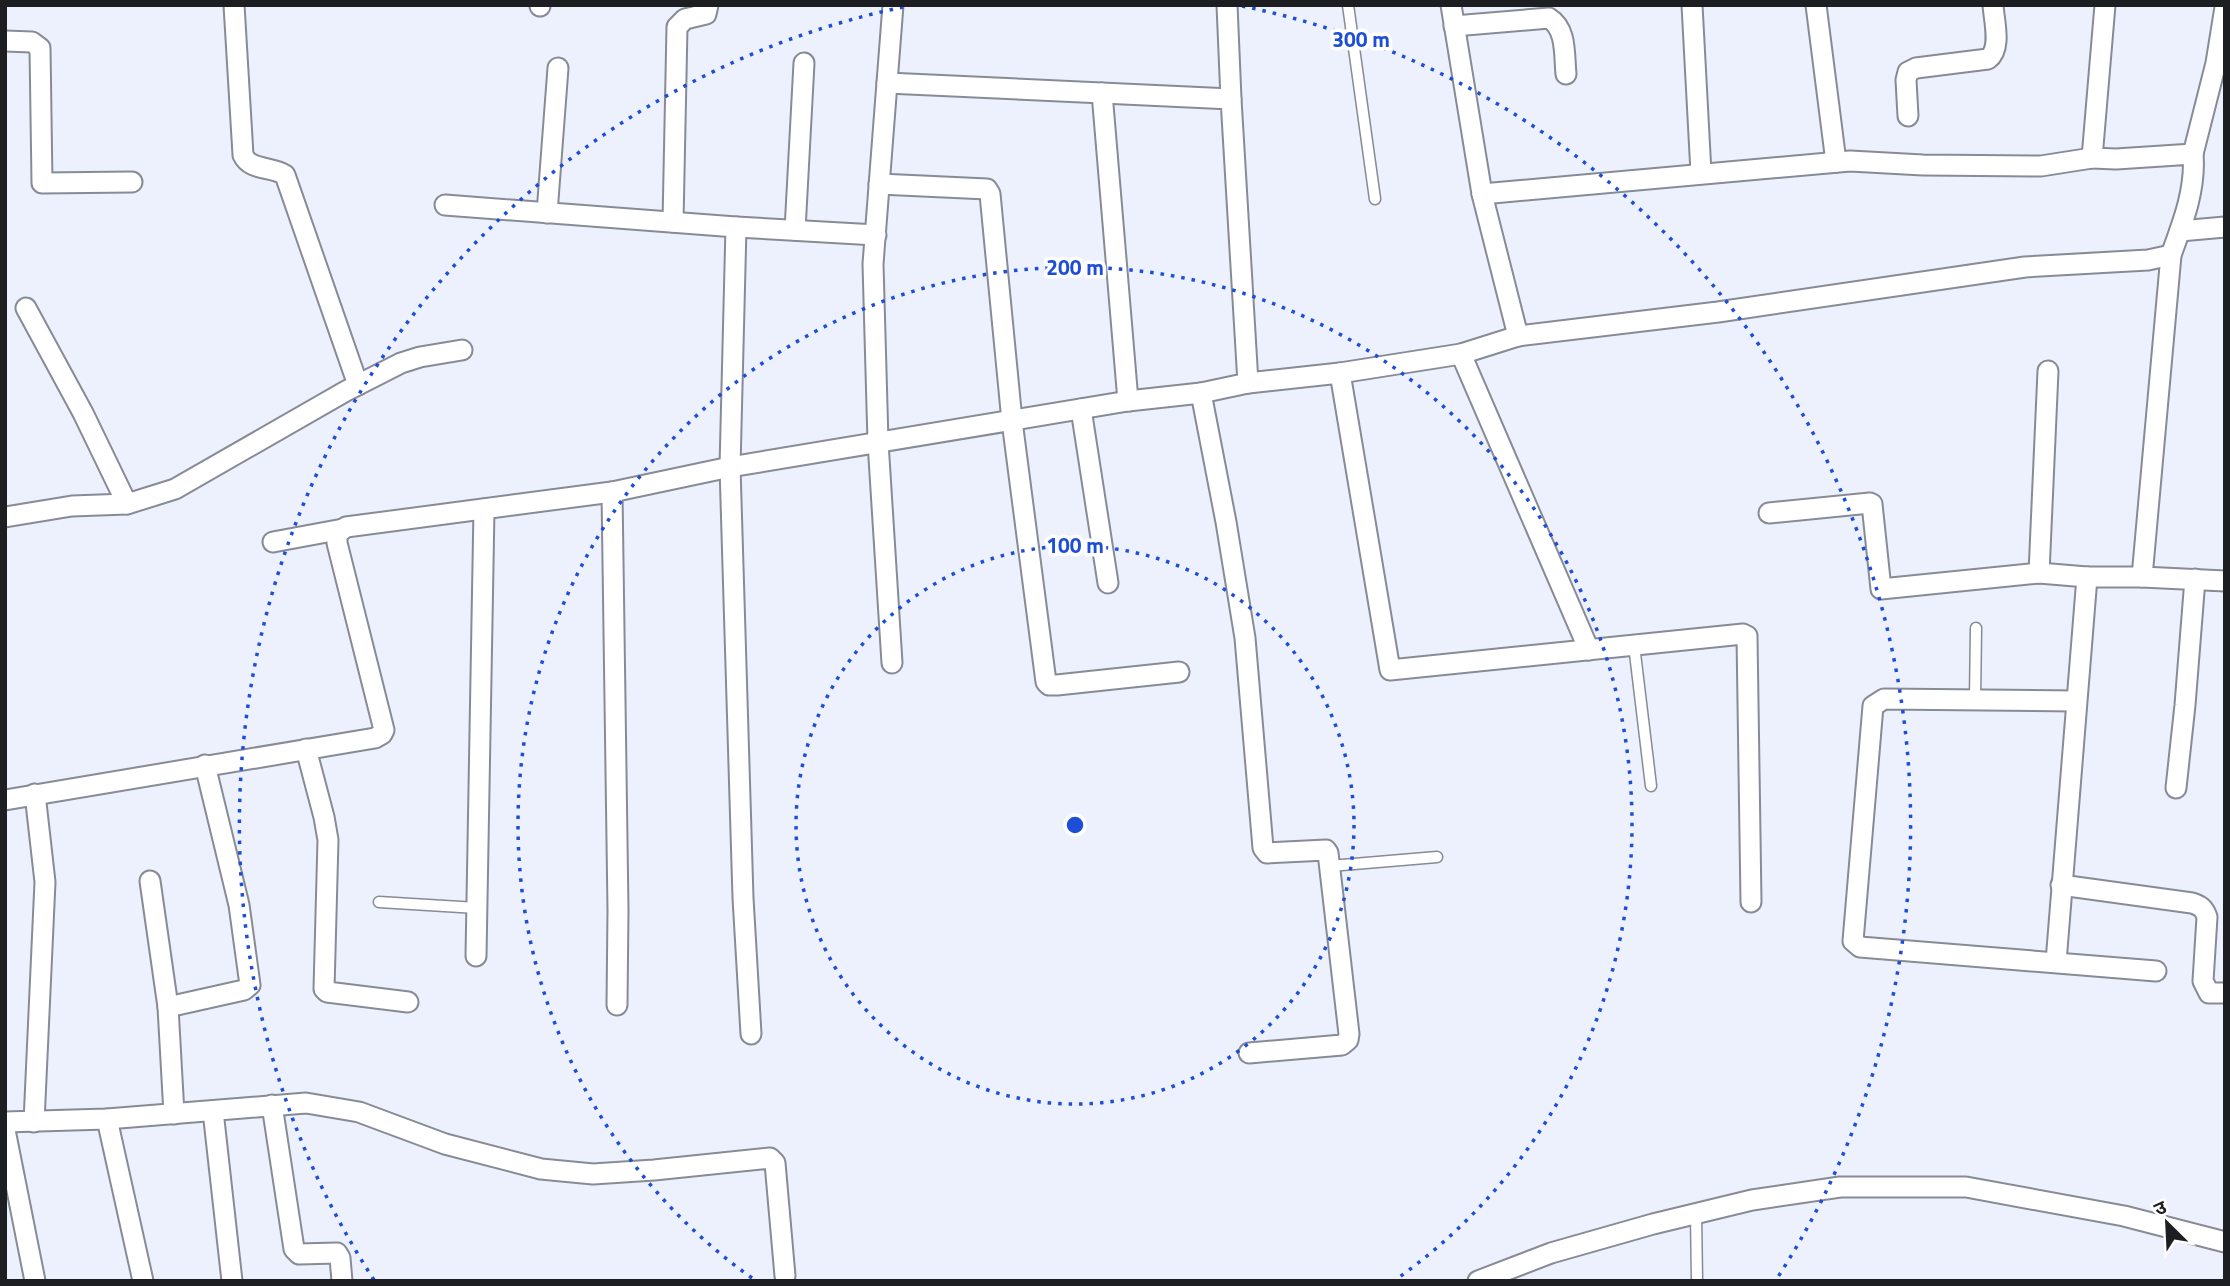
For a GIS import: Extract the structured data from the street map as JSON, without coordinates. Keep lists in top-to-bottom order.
{
  "north": "top left",
  "rings": ["300 m", "200 m", "100 m"]
}
